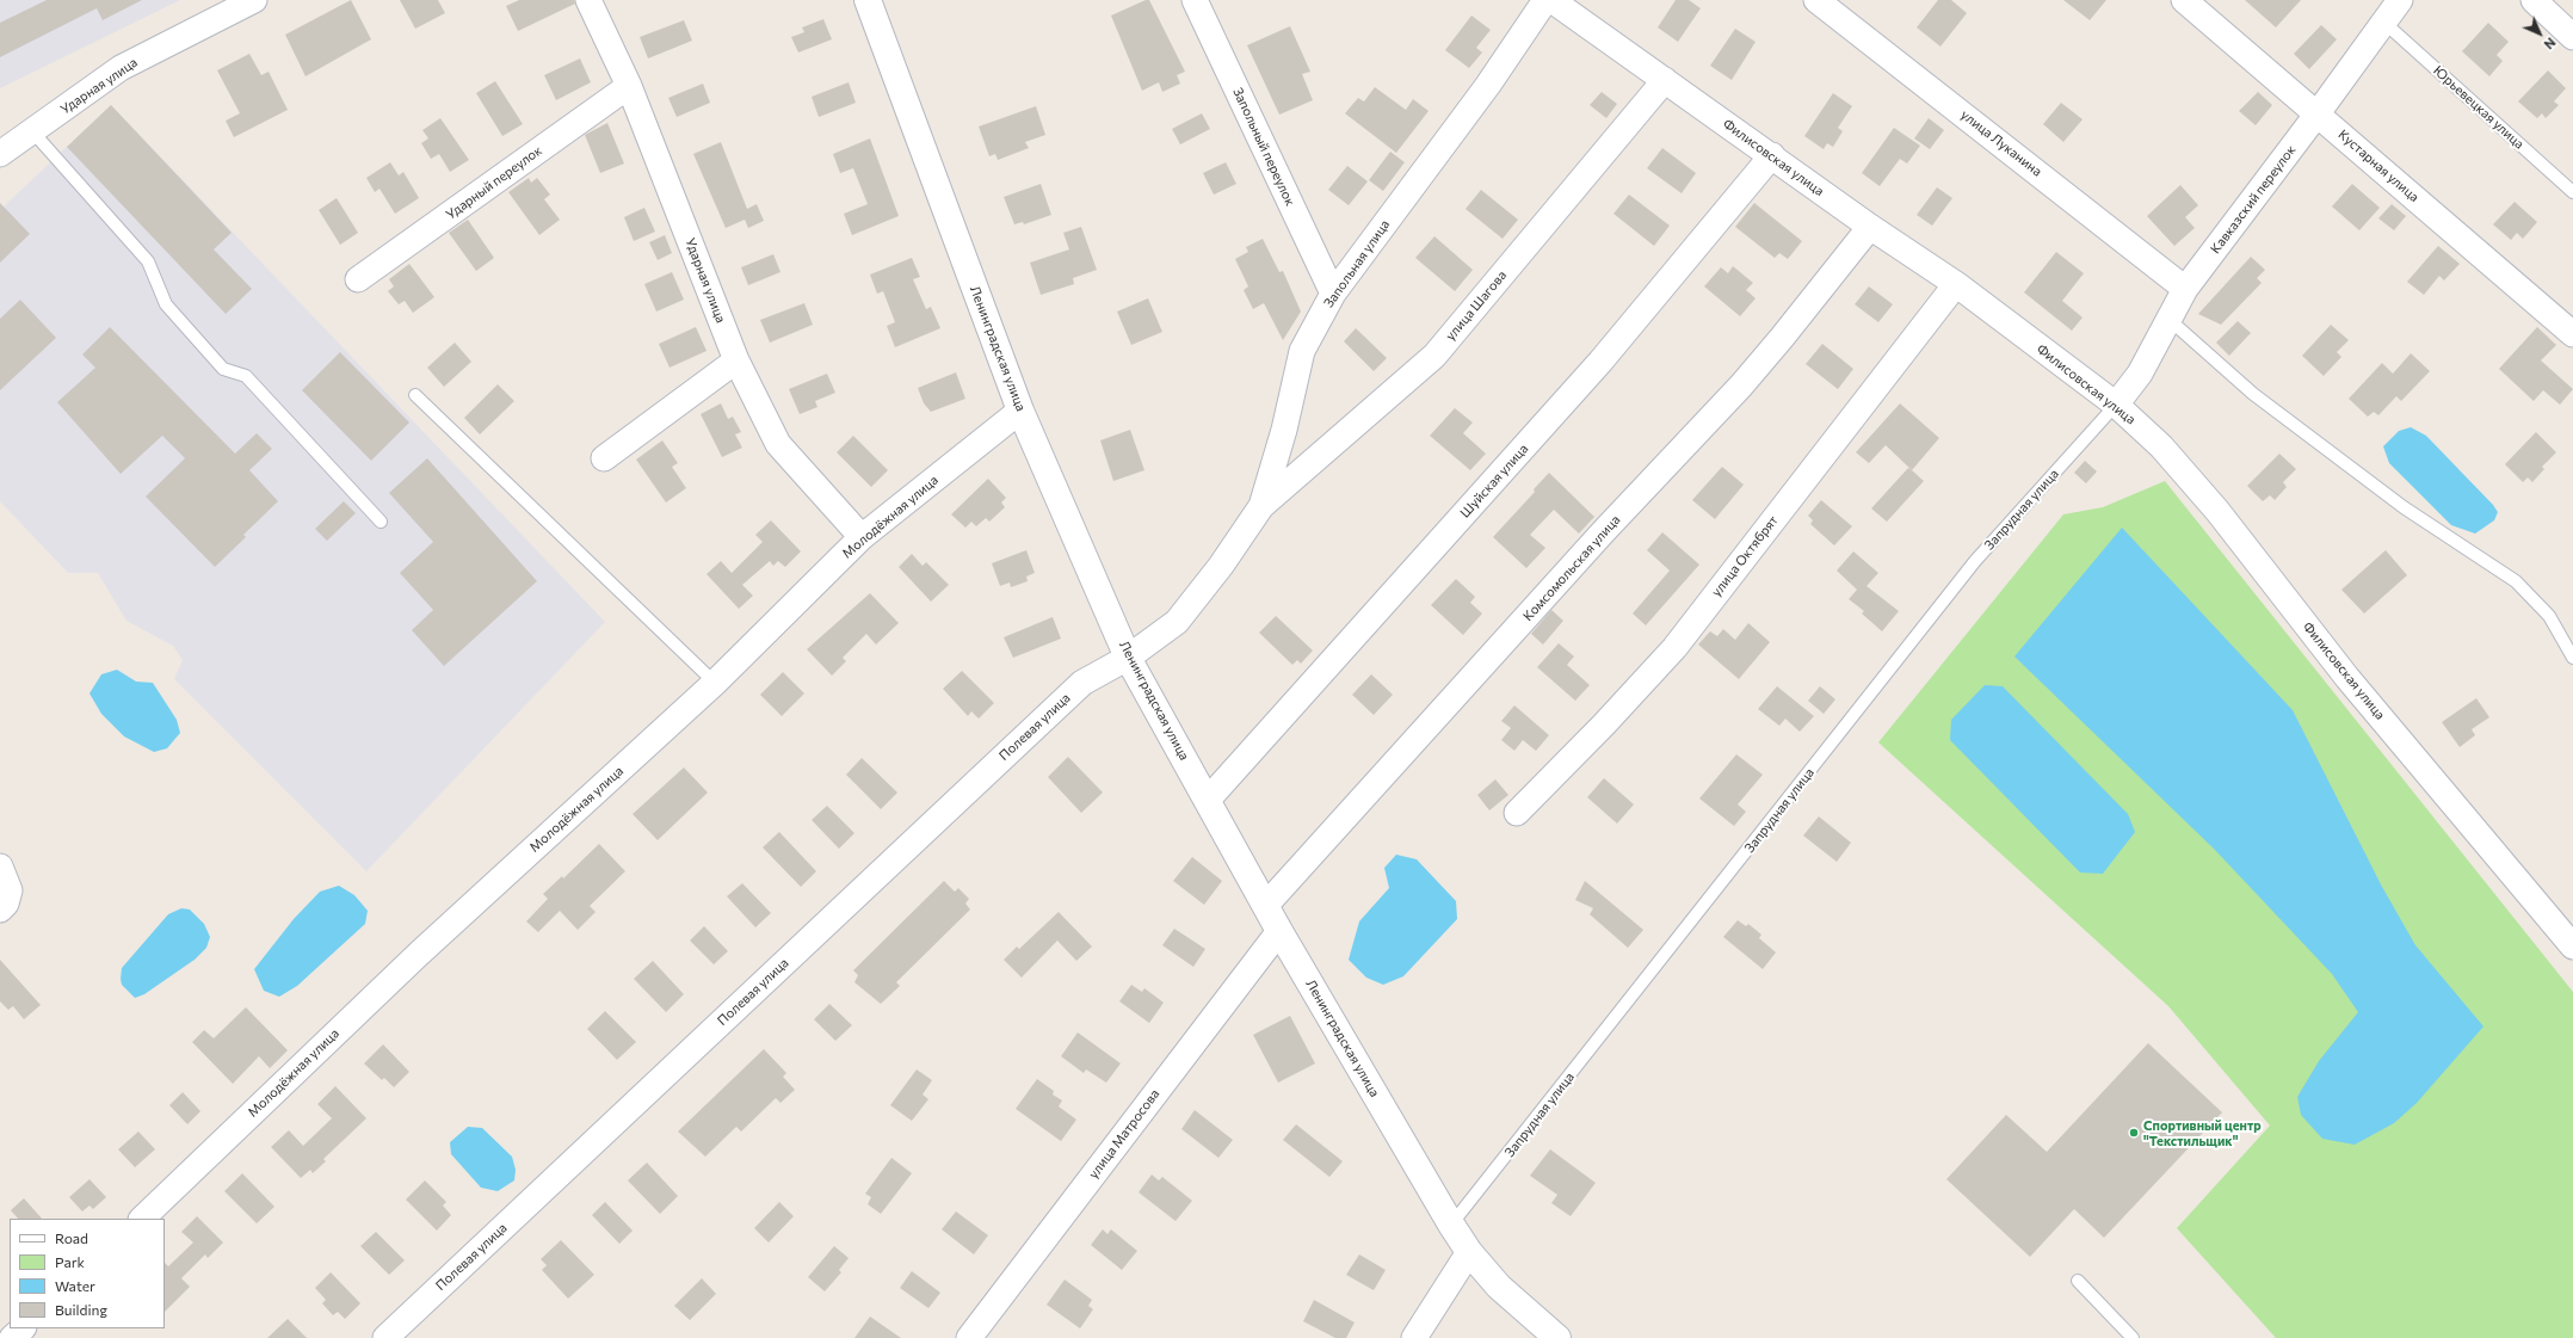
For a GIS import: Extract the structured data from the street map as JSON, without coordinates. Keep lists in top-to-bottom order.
{
  "streets": {
    "street": [
      "Ударная улица",
      "улица Луканина",
      "Запольный переулок",
      "Филисовская улица",
      "Кустарная улица",
      "Ударный переулок",
      "Кавказский переулок",
      "Запольная улица",
      "улица Шагова",
      "Ленинградская улица",
      "Шуйская улица",
      "Молодёжная улица",
      "улица Октябрят",
      "Комсомольская улица",
      "Полевая улица",
      "улица Матросова"
    ],
    "lane": ["Юрьевецкая улица", "Запрудная улица"]
  },
  "crossings": [
    ["Ударная улица", "Ударный переулок"],
    ["Ударная улица", "Молодёжная улица"],
    ["Юрьевецкая улица", "Кавказский переулок"],
    ["улица Луканина", "Кавказский переулок"],
    ["Запольный переулок", "Запольная улица"],
    ["Филисовская улица", "Кавказский переулок"],
    ["Филисовская улица", "улица Шагова"],
    ["Филисовская улица", "Шуйская улица"],
    ["Филисовская улица", "Запрудная улица"],
    ["Филисовская улица", "улица Октябрят"],
    ["Филисовская улица", "Комсомольская улица"],
    ["Кустарная улица", "Кавказский переулок"],
    ["Кавказский переулок", "Запрудная улица"],
    ["Запольная улица", "улица Шагова"],
    ["Запольная улица", "Ленинградская улица"],
    ["Запольная улица", "Полевая улица"],
    ["Ленинградская улица", "Шуйская улица"],
    ["Ленинградская улица", "Запрудная улица"],
    ["Ленинградская улица", "Молодёжная улица"],
    ["Ленинградская улица", "Комсомольская улица"],
    ["Ленинградская улица", "Полевая улица"],
    ["Ленинградская улица", "улица Матросова"]
  ],
  "places": ["Спортивный центр \"Текстильщик\""],
  "legend": [
    "Road",
    "Park",
    "Water",
    "Building"
  ],
  "north": "bottom right"
}
